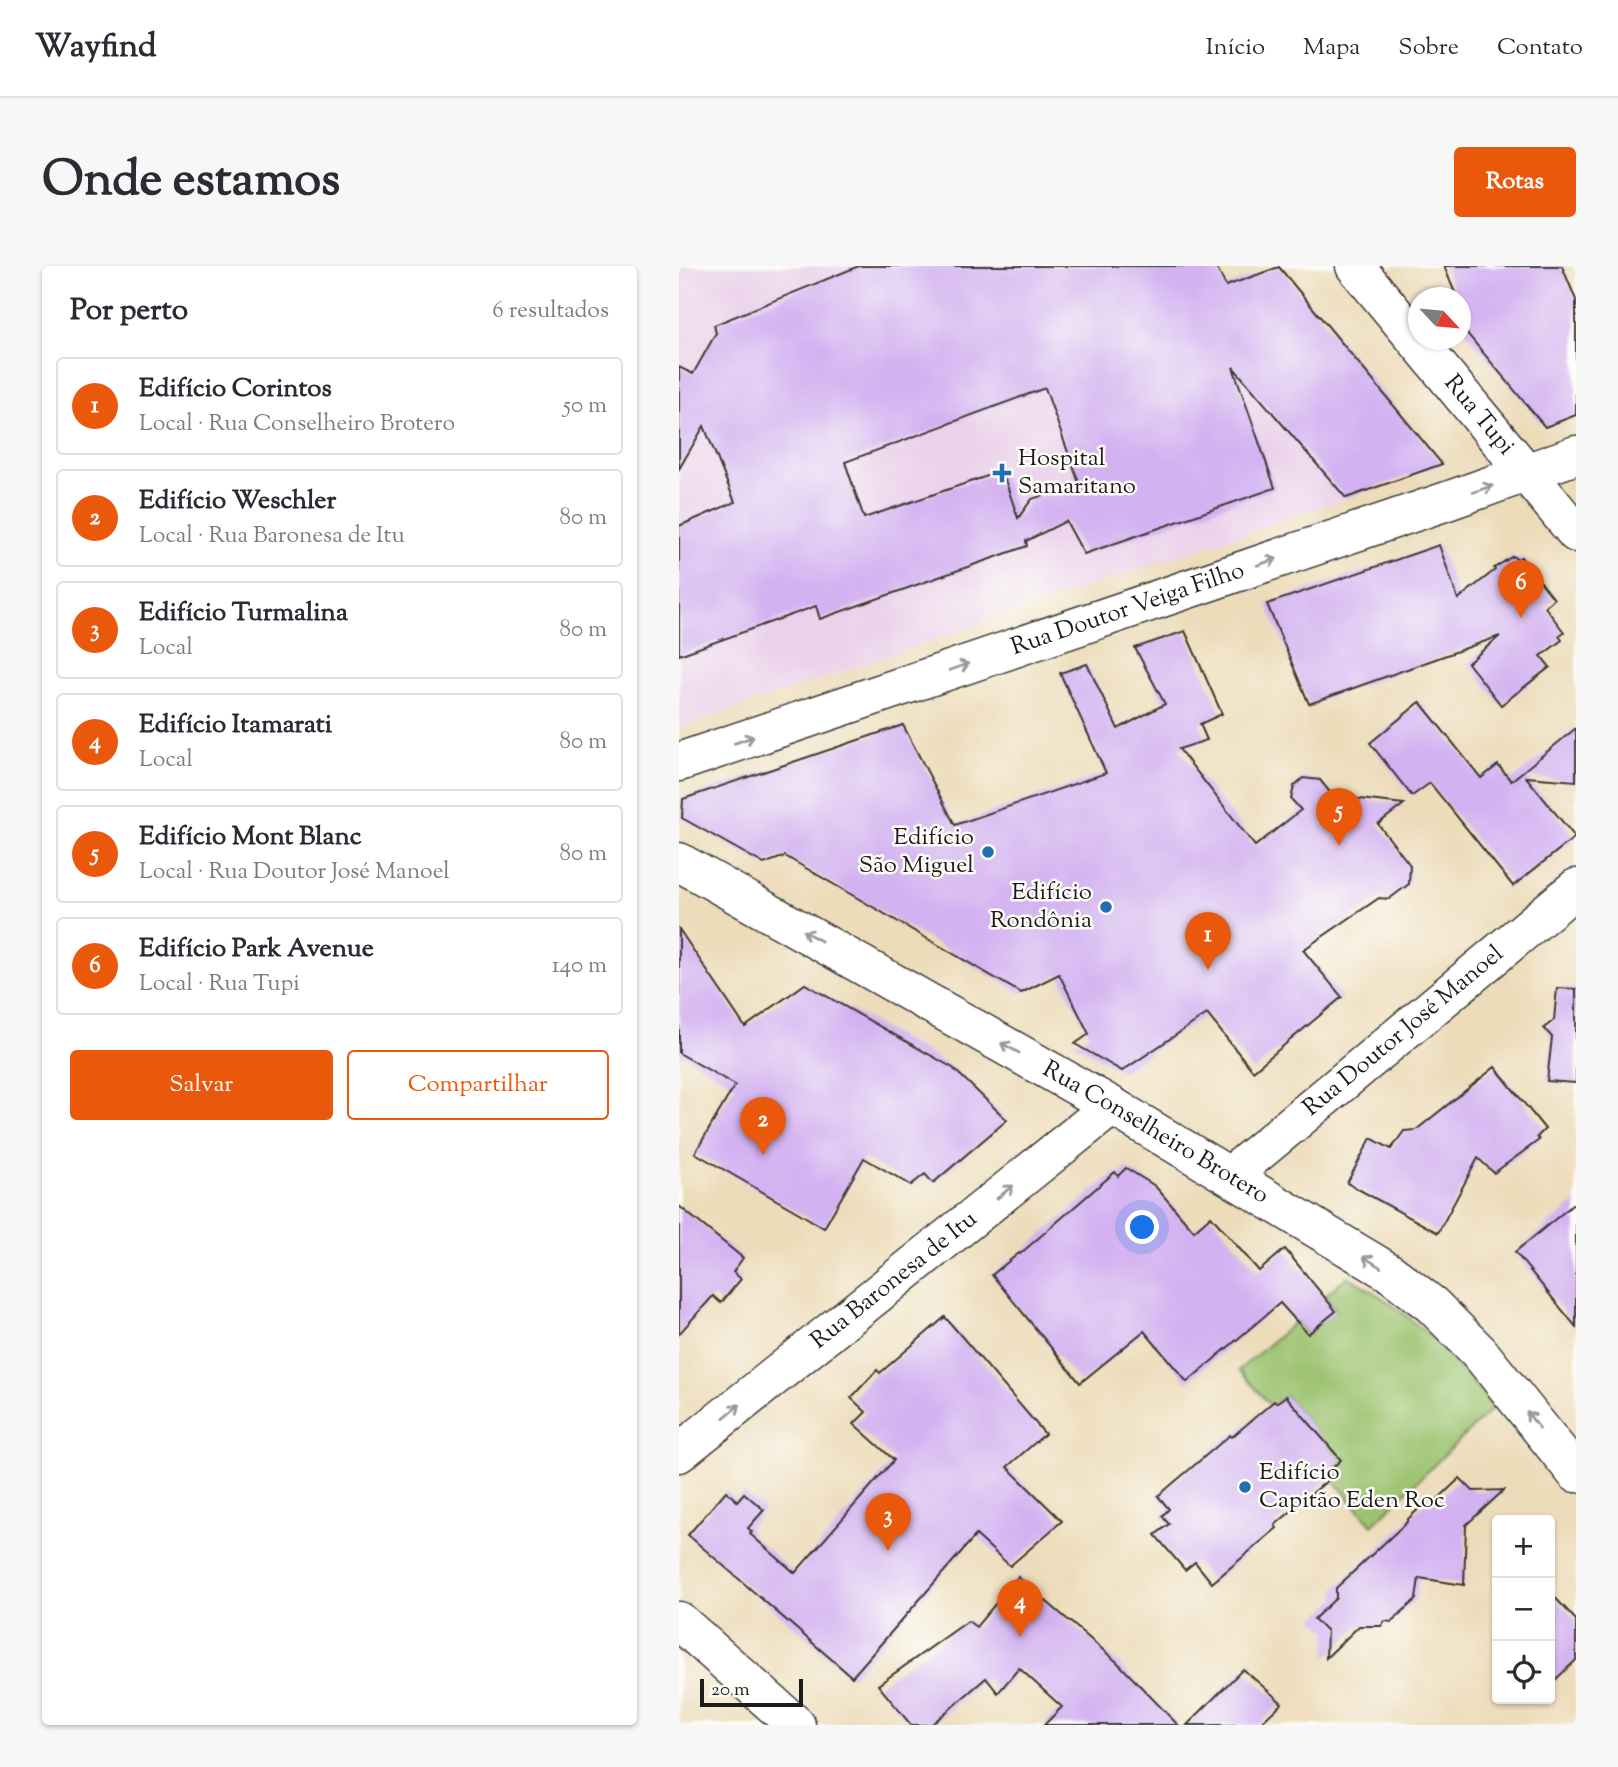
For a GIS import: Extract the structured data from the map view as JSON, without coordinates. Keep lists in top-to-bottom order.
{
  "streets": {
    "street": [
      "Rua Tupi",
      "Rua Doutor Veiga Filho",
      "Rua Doutor José Manoel",
      "Rua Conselheiro Brotero",
      "Rua Baronesa de Itu"
    ]
  },
  "crossings": [
    ["Rua Tupi", "Rua Doutor Veiga Filho"],
    ["Rua Doutor José Manoel", "Rua Conselheiro Brotero"],
    ["Rua Conselheiro Brotero", "Rua Baronesa de Itu"]
  ],
  "one_way": ["Rua Doutor Veiga Filho", "Rua Conselheiro Brotero", "Rua Baronesa de Itu"],
  "places": {
    "health": ["Hospital Samaritano"],
    "other": ["Edifício São Miguel", "Edifício Rondônia", "Edifício Capitão Eden Roc"]
  },
  "scale_bar": "20 m",
  "north": "bottom right",
  "page": {
    "header": "Wayfind",
    "nav": [
      "Início",
      "Mapa",
      "Sobre",
      "Contato"
    ],
    "title": "Onde estamos",
    "buttons": [
      "Rotas",
      ["Salvar", "Compartilhar"]
    ],
    "heading": ["Por perto", "6 resultados"],
    "list": [
      {
        "mark": "1",
        "name": "Edifício Corintos",
        "note": "Local · Rua Conselheiro Brotero",
        "value": "50 m"
      },
      {
        "mark": "2",
        "name": "Edifício Weschler",
        "note": "Local · Rua Baronesa de Itu",
        "value": "80 m"
      },
      {
        "mark": "3",
        "name": "Edifício Turmalina",
        "note": "Local",
        "value": "80 m"
      },
      {
        "mark": "4",
        "name": "Edifício Itamarati",
        "note": "Local",
        "value": "80 m"
      },
      {
        "mark": "5",
        "name": "Edifício Mont Blanc",
        "note": "Local · Rua Doutor José Manoel",
        "value": "80 m"
      },
      {
        "mark": "6",
        "name": "Edifício Park Avenue",
        "note": "Local · Rua Tupi",
        "value": "140 m"
      }
    ],
    "pins": [
      "6",
      "5",
      "1",
      "2",
      "3",
      "4"
    ],
    "map_buttons": ["+", "−"],
    "scale": "20 m"
  }
}
